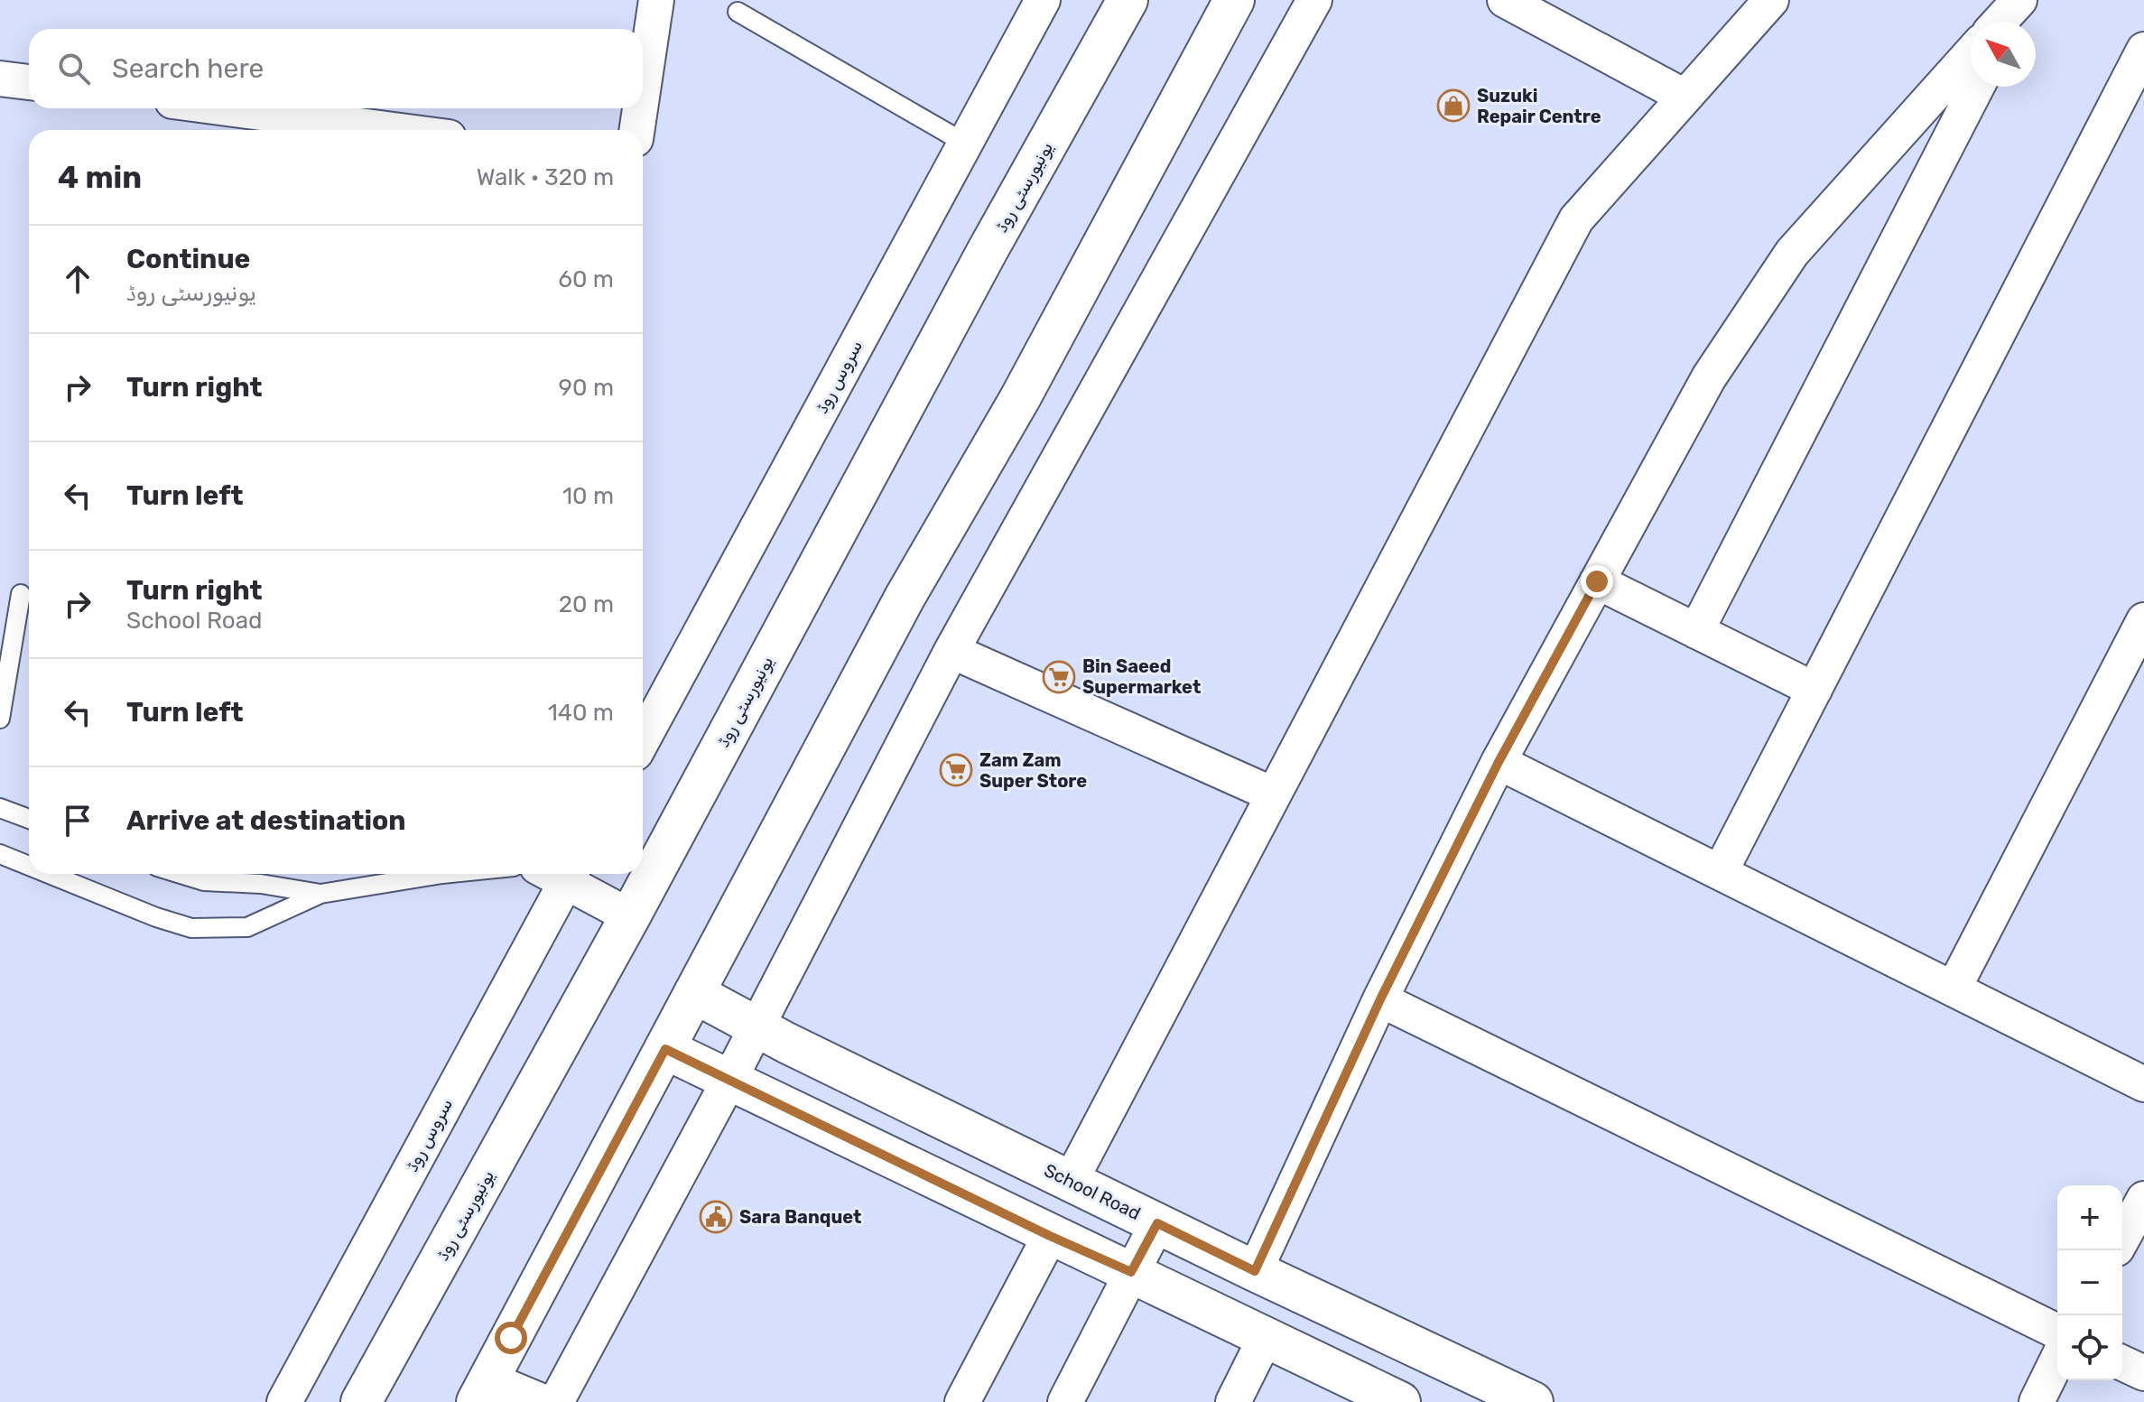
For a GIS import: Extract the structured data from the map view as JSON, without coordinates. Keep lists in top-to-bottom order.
{
  "streets": {
    "main road": ["یونیورسٹی روڈ", "School Road"],
    "street": ["سروس روڈ"]
  },
  "places": {
    "shop": ["Suzuki Repair Centre"],
    "supermarket": ["Bin Saeed Supermarket", "Zam Zam Super Store"],
    "public building": ["Sara Banquet"]
  },
  "north": "top left",
  "page": {
    "search": "Search here",
    "heading": ["4 min", "Walk · 320 m"],
    "list": [
      ["Continue", "یونیورسٹی روڈ", "60 m"],
      ["Turn right", "90 m"],
      ["Turn left", "10 m"],
      ["Turn right", "School Road", "20 m"],
      ["Turn left", "140 m"],
      "Arrive at destination"
    ],
    "map_buttons": ["+", "−"]
  }
}
